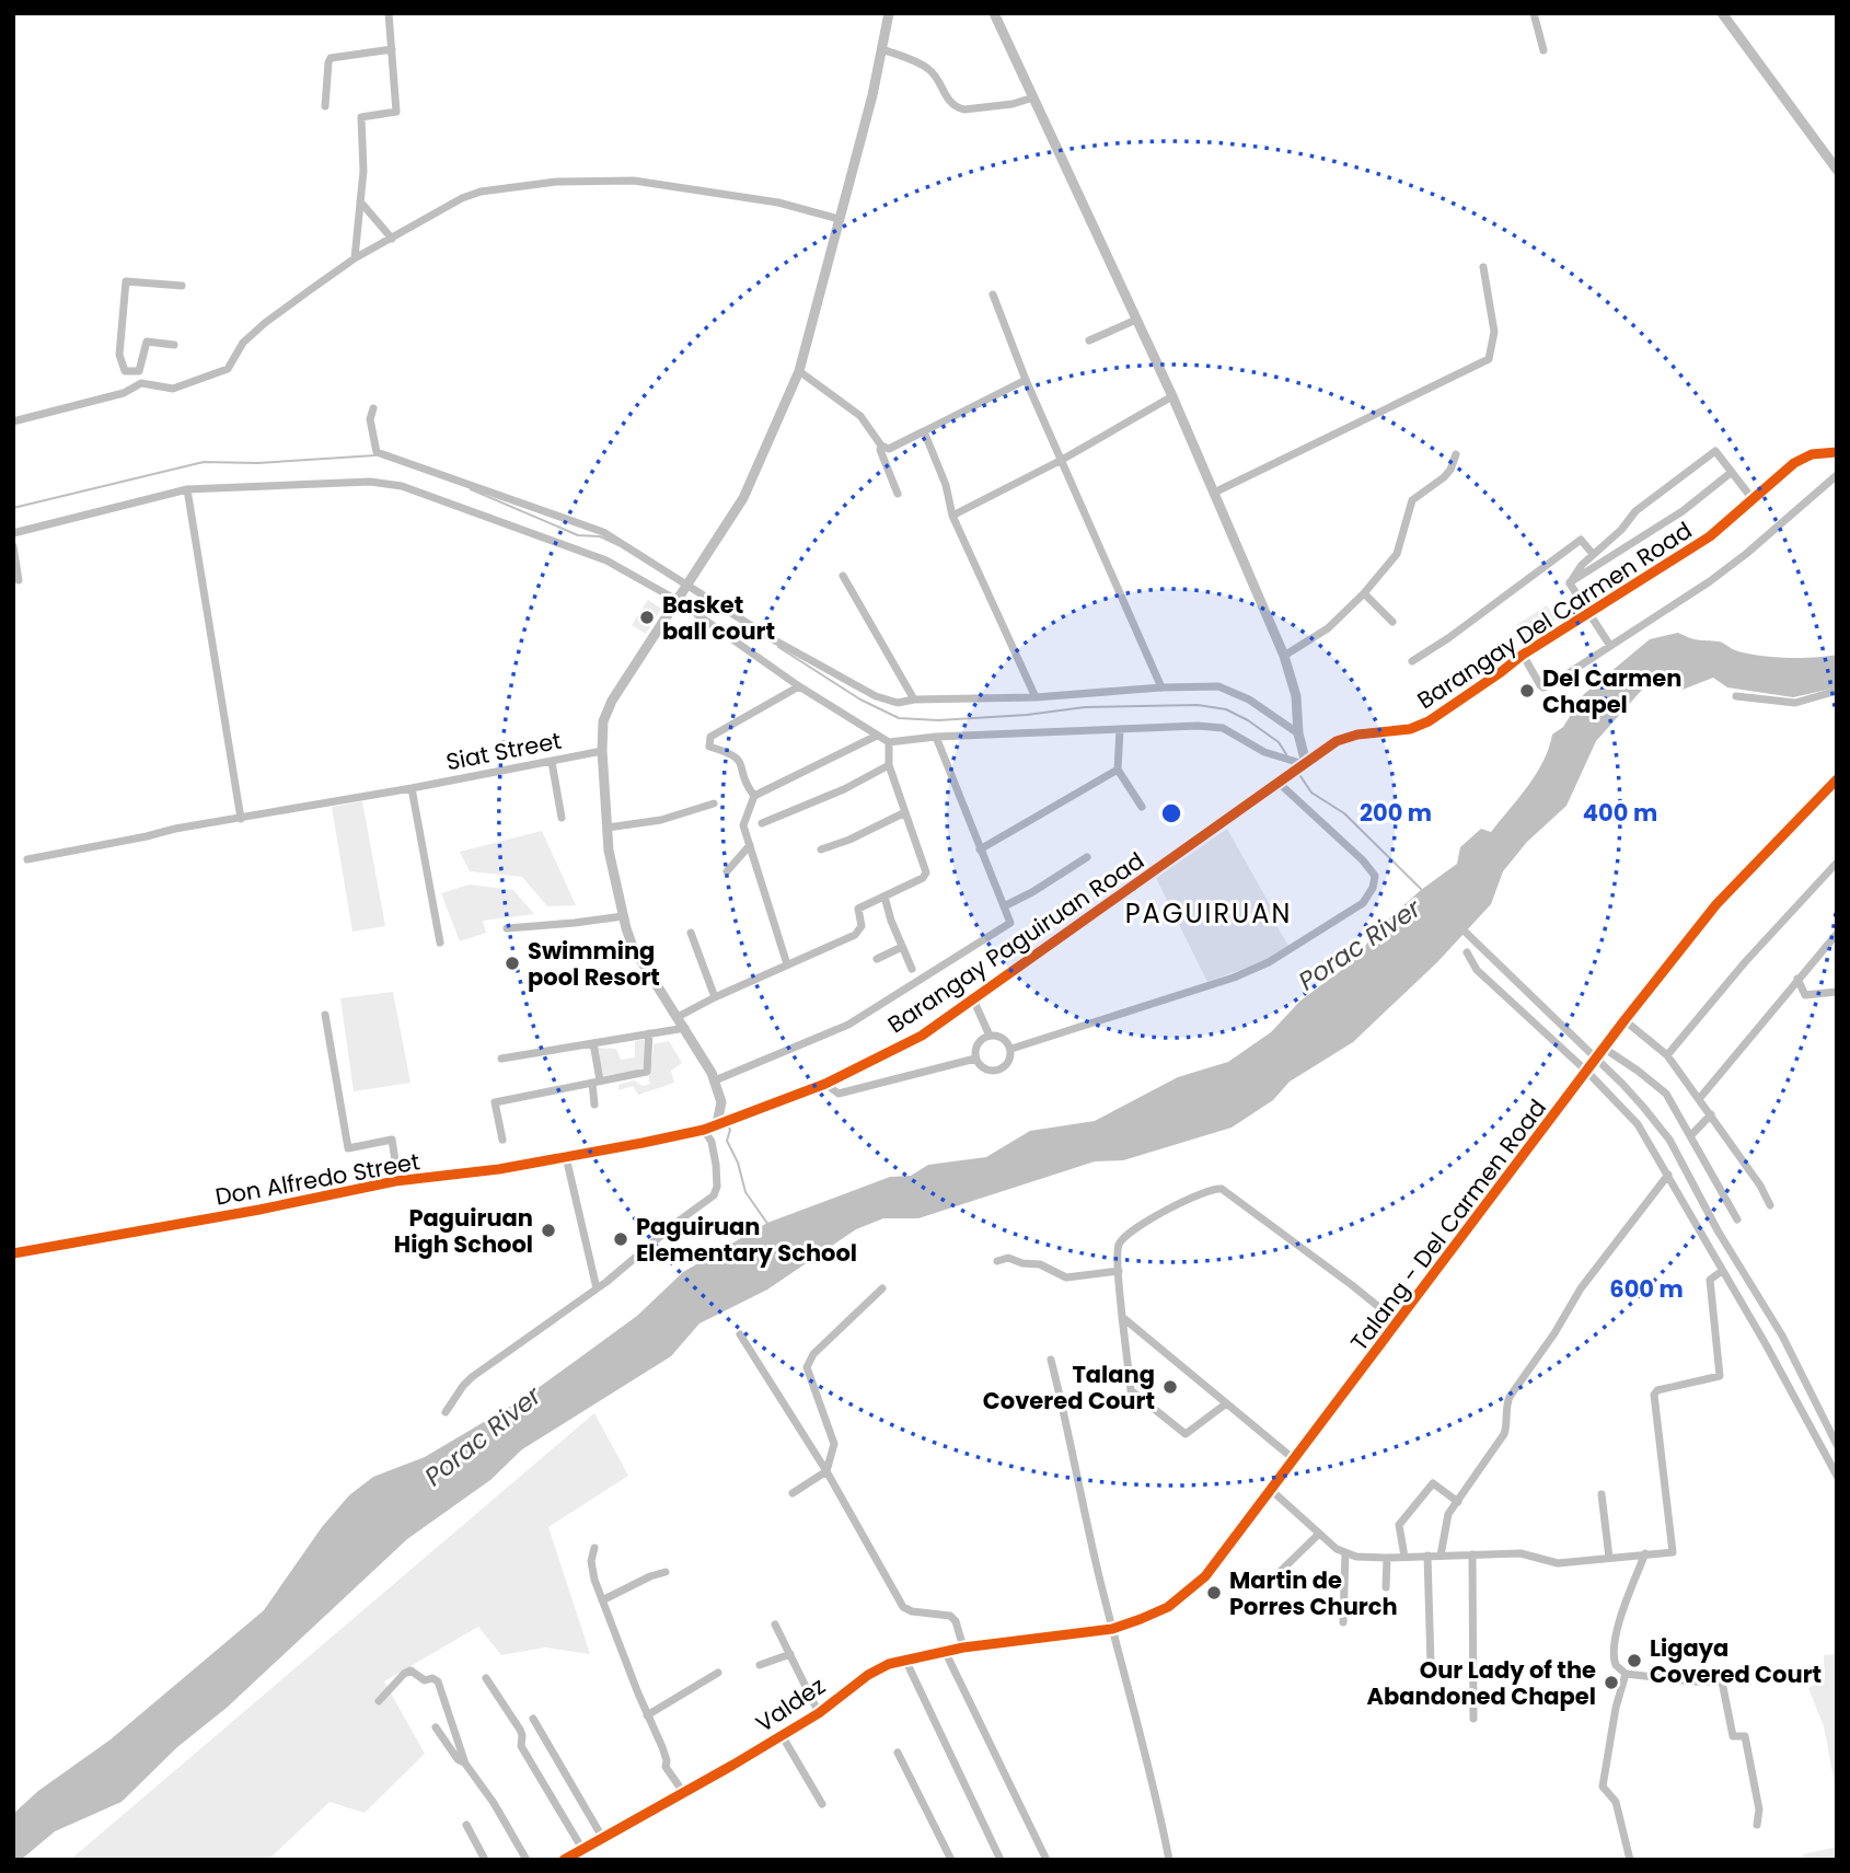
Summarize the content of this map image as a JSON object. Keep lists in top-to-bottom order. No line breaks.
{"streets":{"street":["Barangay Del Carmen Road","Siat Street","Barangay Paguiruan Road","Don Alfredo Street","Talang - Del Carmen Road","Valdez"]},"crossings":[["Barangay Del Carmen Road","Barangay Paguiruan Road"],["Barangay Paguiruan Road","Don Alfredo Street"],["Talang - Del Carmen Road","Valdez"]],"districts":["PAGUIRUAN"],"water":["Porac River"],"places":["Basket ball court","Del Carmen Chapel","Swimming pool Resort","Paguiruan High School","Paguiruan Elementary School","Talang Covered Court","Martin de Porres Church","Ligaya Covered Court","Our Lady of the Abandoned Chapel"],"rings":["200 m","400 m","600 m"]}
